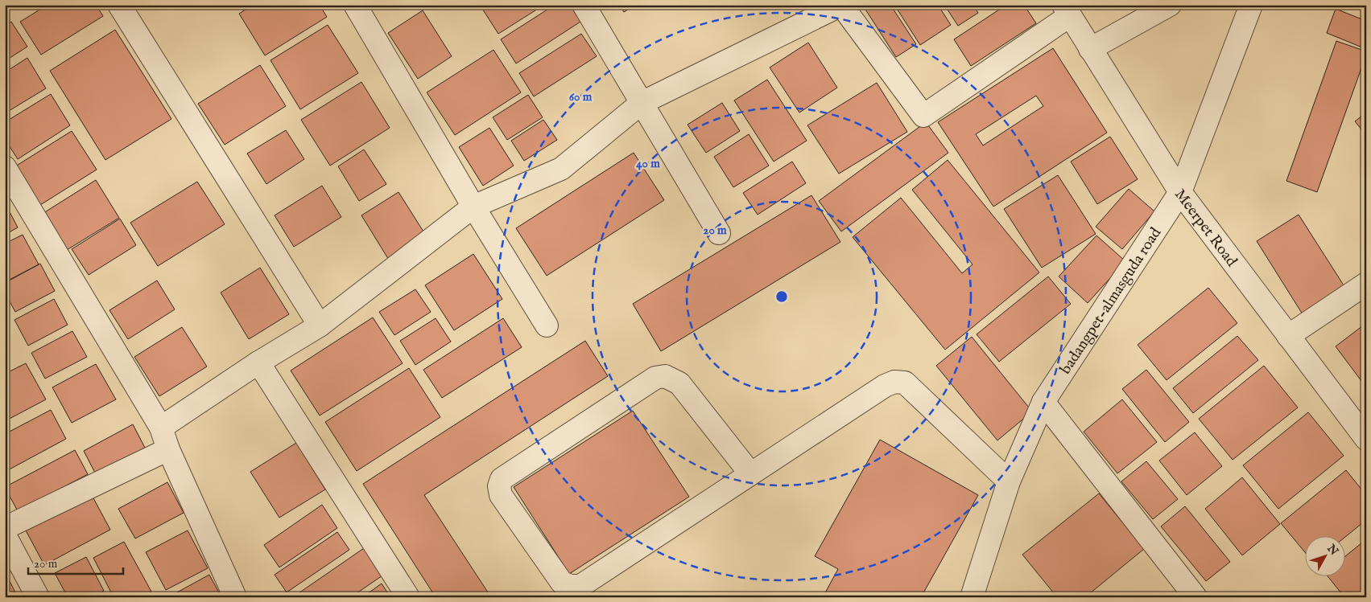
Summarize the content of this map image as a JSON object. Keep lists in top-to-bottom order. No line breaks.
{"streets":{"street":["Meerpet Road","badangpet-almasguda road"]},"crossings":[["Meerpet Road","badangpet-almasguda road"]],"scale_bar":"20 m","north":"top right","rings":["60 m","40 m","20 m"]}
